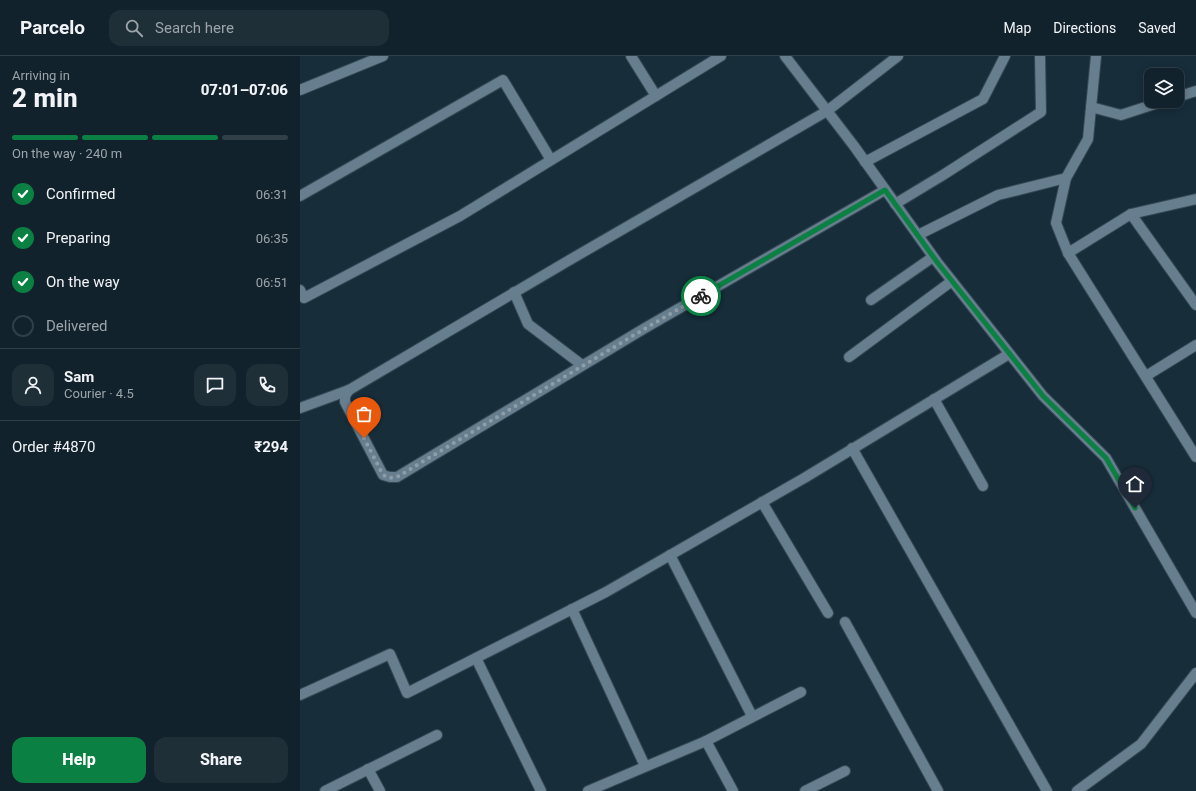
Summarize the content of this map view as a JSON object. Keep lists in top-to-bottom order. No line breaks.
{"page":{"header":"Parcelo","search":"Search here","nav":["Map","Directions","Saved"],"heading":["2 min","Arriving in","07:01–07:06"],"panel":["Sam","Courier · 4.5","Order #4870","₹294"],"bar":"On the way · 240 m","list":[["Confirmed","06:31"],["Preparing","06:35"],["On the way","06:51"],"Delivered"],"buttons":["Help","Share"]}}
